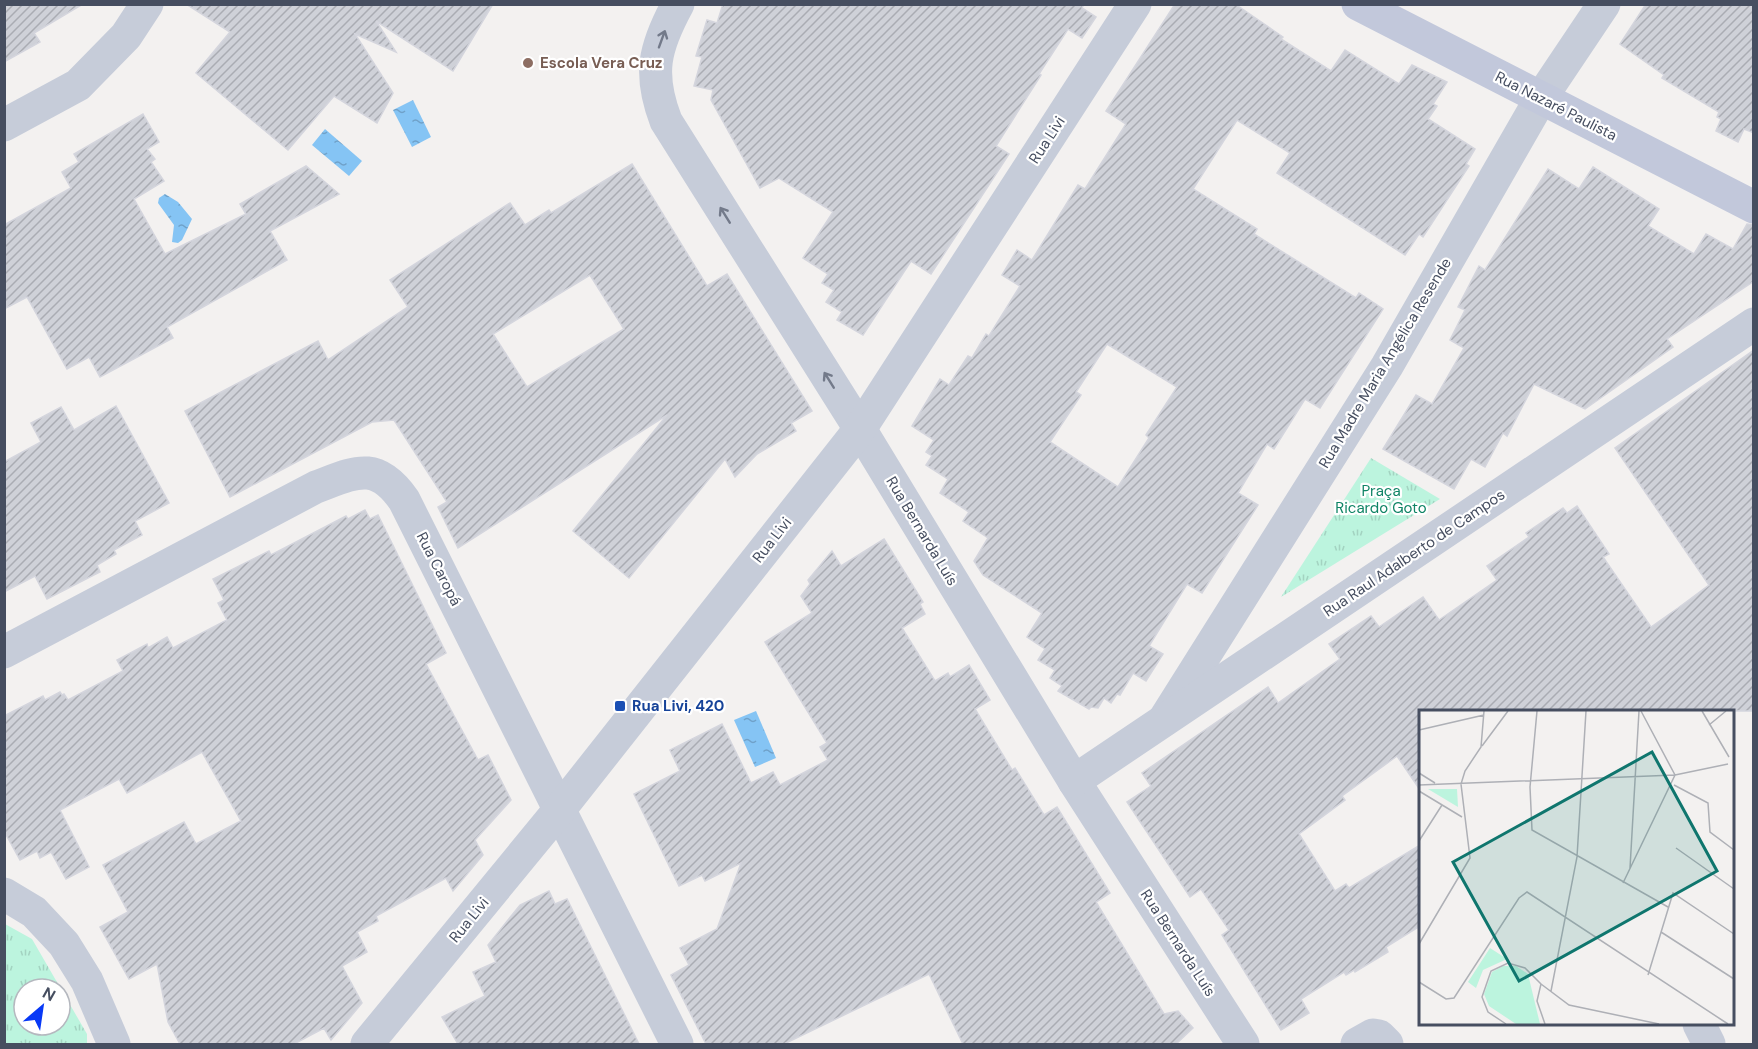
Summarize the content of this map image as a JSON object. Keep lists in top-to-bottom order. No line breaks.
{"streets":{"street":["Rua Nazaré Paulista","Rua Livi","Rua Madre Maria Angélica Resende","Rua Bernarda Luís","Rua Raul Adalberto de Campos","Rua Caropá"]},"crossings":[["Rua Nazaré Paulista","Rua Madre Maria Angélica Resende"],["Rua Livi","Rua Bernarda Luís"],["Rua Livi","Rua Caropá"],["Rua Madre Maria Angélica Resende","Rua Raul Adalberto de Campos"],["Rua Bernarda Luís","Rua Raul Adalberto de Campos"]],"one_way":["Rua Bernarda Luís"],"parks":["Praça Ricardo Goto"],"places":{"other":["Escola Vera Cruz"],"transit":["Rua Livi, 420"]},"north":"top right"}
